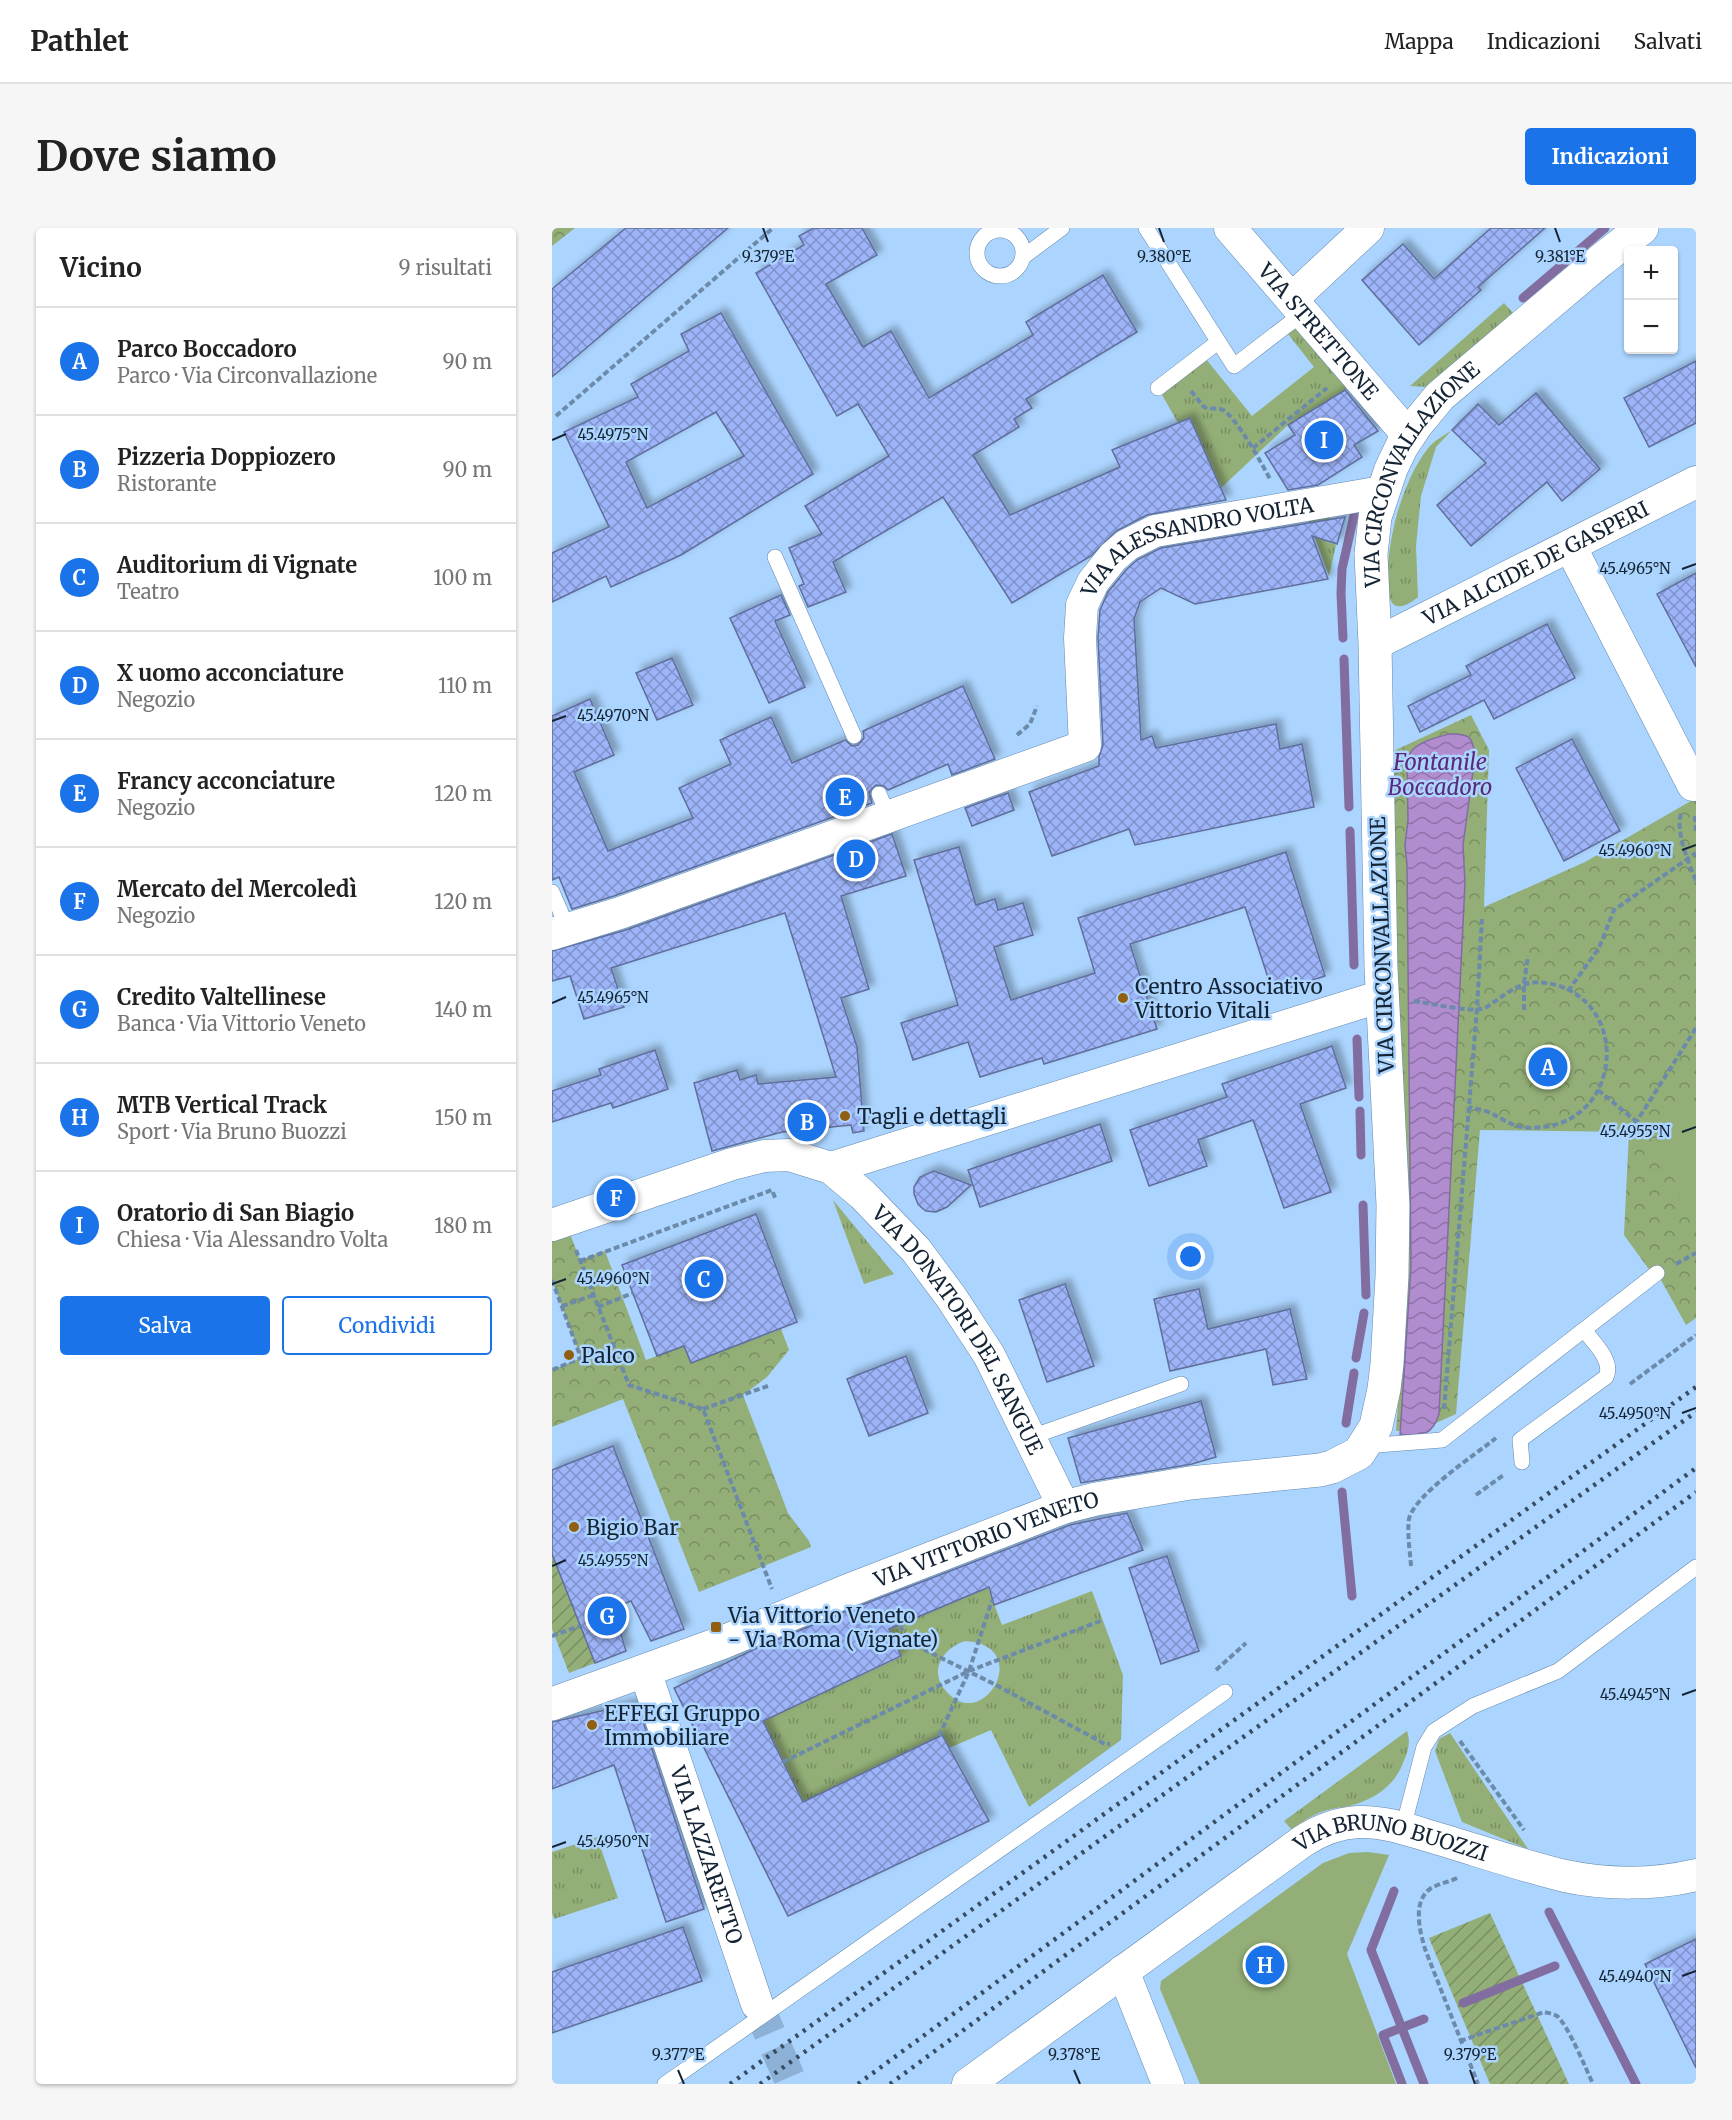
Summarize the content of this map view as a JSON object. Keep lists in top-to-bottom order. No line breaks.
{"streets":{"street":["VIA STRETTONE","VIA CIRCONVALLAZIONE","VIA ALESSANDRO VOLTA","VIA ALCIDE DE GASPERI","VIA DONATORI DEL SANGUE","VIA VITTORIO VENETO","VIA BRUNO BUOZZI","VIA LAZZARETTO"]},"crossings":[["VIA STRETTONE","VIA CIRCONVALLAZIONE"],["VIA CIRCONVALLAZIONE","VIA ALESSANDRO VOLTA"],["VIA CIRCONVALLAZIONE","VIA ALCIDE DE GASPERI"],["VIA CIRCONVALLAZIONE","VIA VITTORIO VENETO"],["VIA DONATORI DEL SANGUE","VIA VITTORIO VENETO"],["VIA VITTORIO VENETO","VIA LAZZARETTO"]],"water":["Fontanile Boccadoro"],"places":{"other":["Centro Associativo Vittorio Vitali","Tagli e dettagli","Palco","Bigio Bar","EFFEGI Gruppo Immobiliare"],"transit":["Via Vittorio Veneto - Via Roma (Vignate)"]},"page":{"header":"Pathlet","nav":["Mappa","Indicazioni","Salvati"],"buttons":["Indicazioni",["Salva","Condividi"]],"title":"Dove siamo","heading":["Vicino","9 risultati"],"map_buttons":["+","−"],"list":[{"mark":"A","name":"Parco Boccadoro","note":"Parco · Via Circonvallazione","value":"90 m"},{"mark":"B","name":"Pizzeria Doppiozero","note":"Ristorante","value":"90 m"},{"mark":"C","name":"Auditorium di Vignate","note":"Teatro","value":"100 m"},{"mark":"D","name":"X uomo acconciature","note":"Negozio","value":"110 m"},{"mark":"E","name":"Francy acconciature","note":"Negozio","value":"120 m"},{"mark":"F","name":"Mercato del Mercoledì","note":"Negozio","value":"120 m"},{"mark":"G","name":"Credito Valtellinese","note":"Banca · Via Vittorio Veneto","value":"140 m"},{"mark":"H","name":"MTB Vertical Track","note":"Sport · Via Bruno Buozzi","value":"150 m"},{"mark":"I","name":"Oratorio di San Biagio","note":"Chiesa · Via Alessandro Volta","value":"180 m"}],"pins":["I","E","D","A","B","F","C","G","H"]},"coordinates":["9.379°E","9.380°E","9.381°E","45.4975°N","45.4965°N","45.4970°N","45.4960°N","45.4955°N","45.4950°N","45.4945°N","45.4940°N","9.377°E","9.378°E"]}
